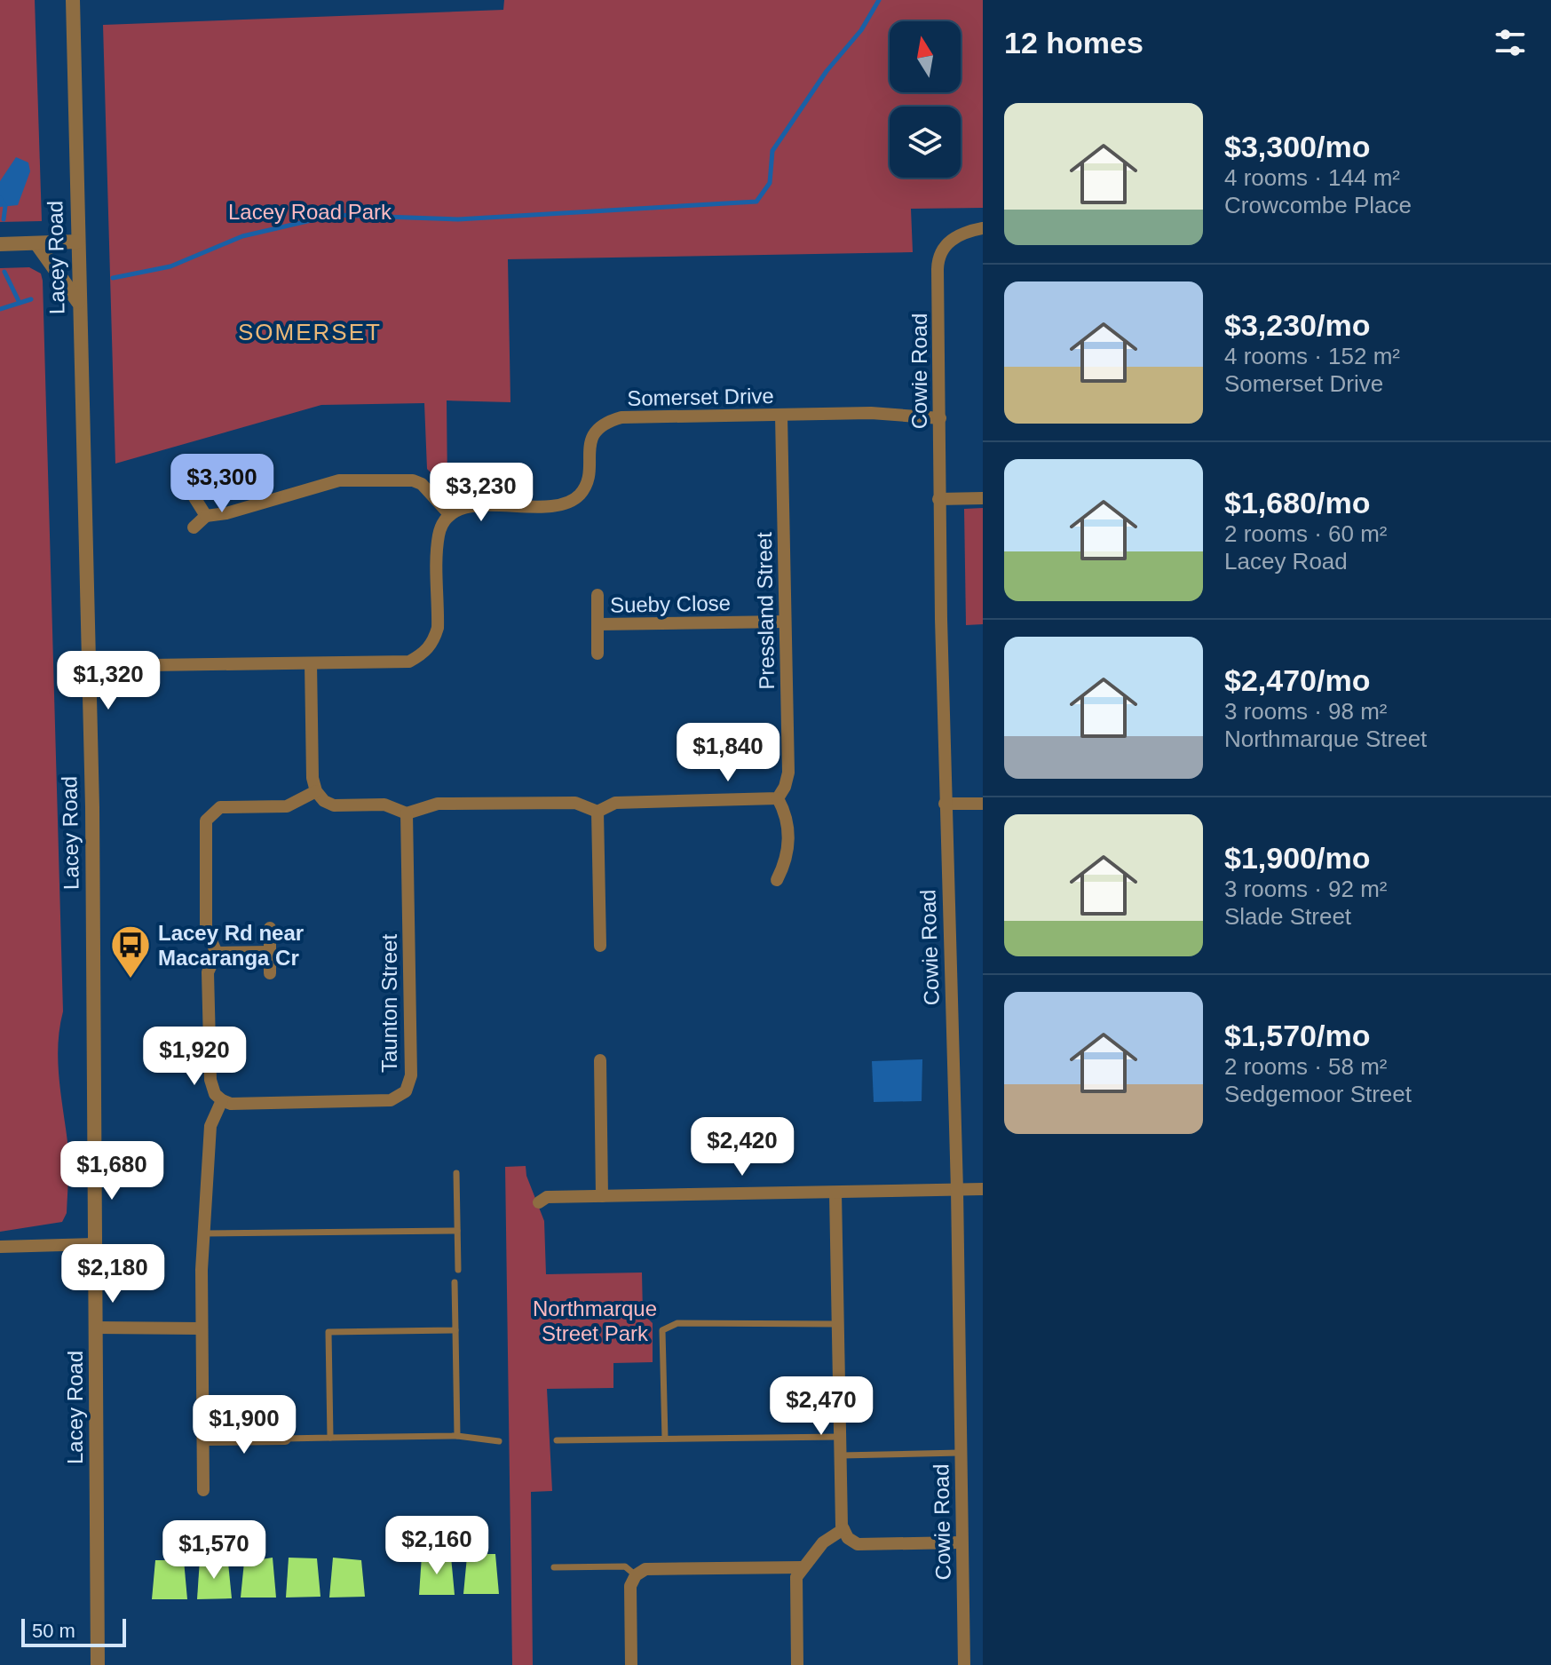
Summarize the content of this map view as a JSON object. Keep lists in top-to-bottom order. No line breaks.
{"streets":{"street":["Lacey Road","Cowie Road","Somerset Drive","Sueby Close","Pressland Street","Taunton Street"]},"crossings":[["Cowie Road","Somerset Drive"],["Somerset Drive","Pressland Street"],["Sueby Close","Pressland Street"]],"districts":["SOMERSET"],"parks":["Lacey Road Park","Northmarque Street Park"],"places":{"bus stop":["Lacey Rd near Macaranga Cr"]},"scale_bar":"50 m","north":"top","page":{"heading":"12 homes","list":[{"name":"$3,300/mo","note":"4 rooms · 144 m² · Crowcombe Place"},{"name":"$3,230/mo","note":"4 rooms · 152 m² · Somerset Drive"},{"name":"$1,680/mo","note":"2 rooms · 60 m² · Lacey Road"},{"name":"$2,470/mo","note":"3 rooms · 98 m² · Northmarque Street"},{"name":"$1,900/mo","note":"3 rooms · 92 m² · Slade Street"},{"name":"$1,570/mo","note":"2 rooms · 58 m² · Sedgemoor Street"}],"price":["$3,300","$3,230","$1,320","$1,840","$1,920","$2,420","$1,680","$2,180","$2,470","$1,900","$2,160","$1,570"],"scale":"50 m"}}
